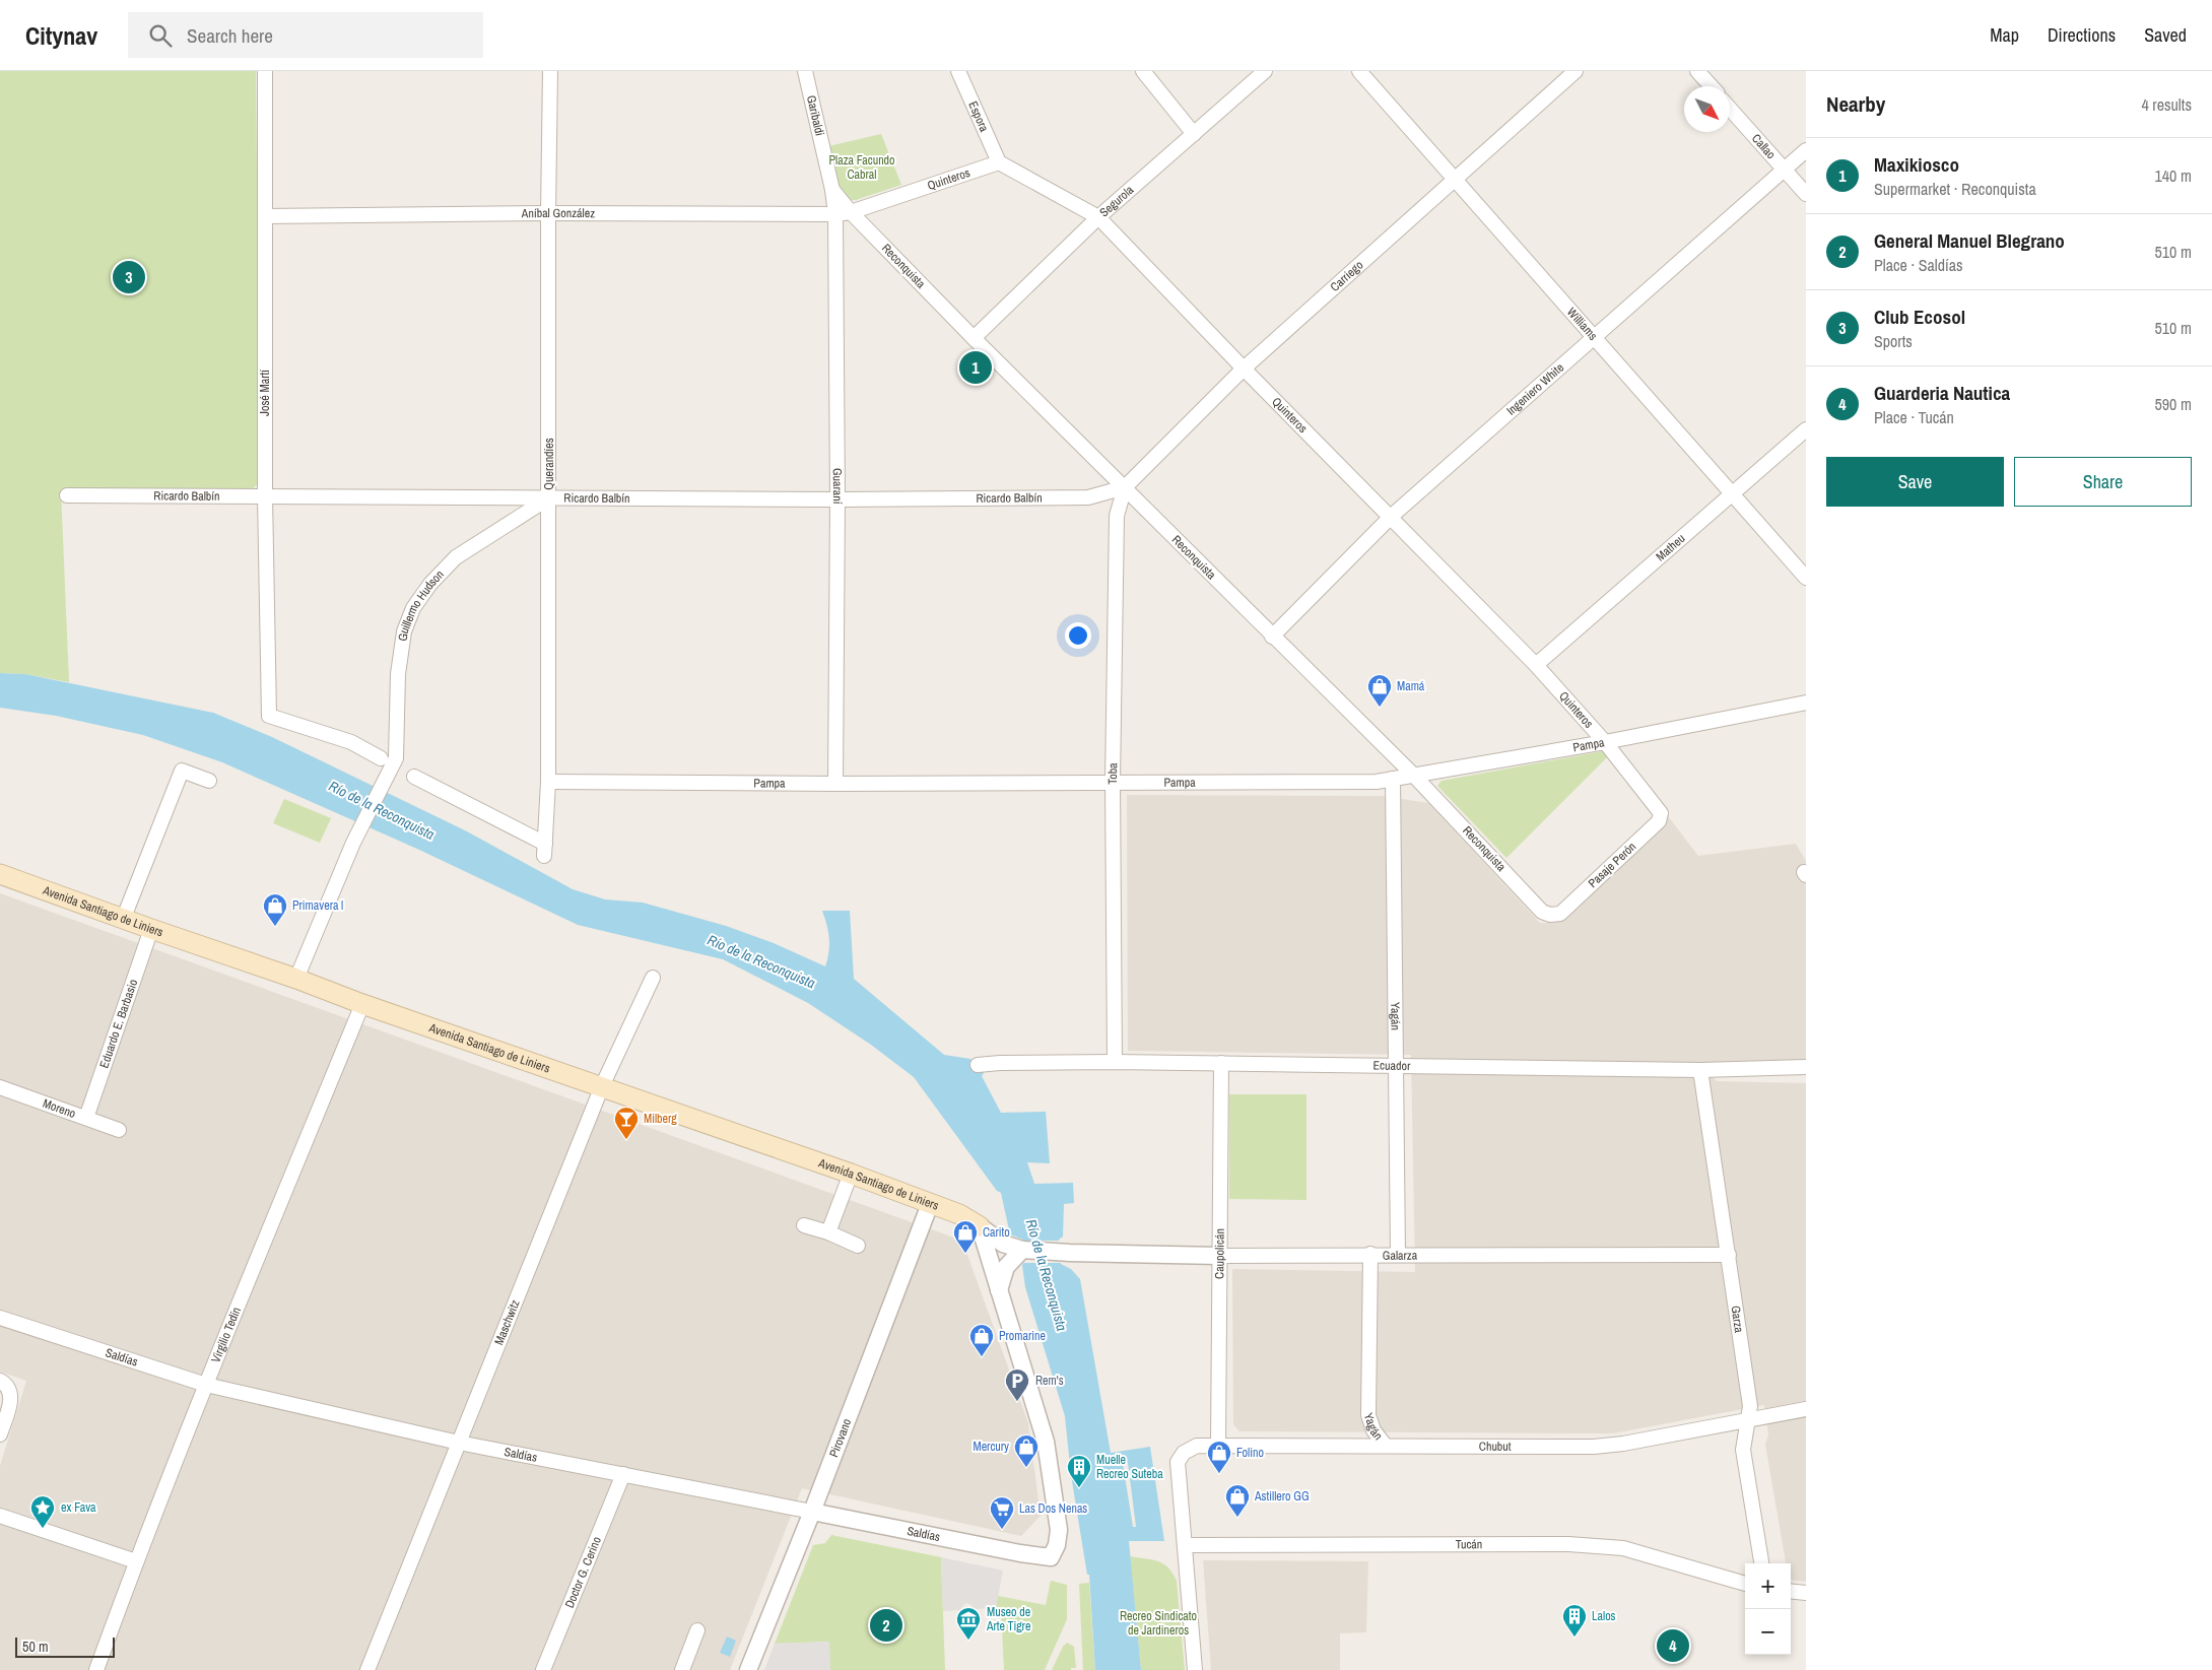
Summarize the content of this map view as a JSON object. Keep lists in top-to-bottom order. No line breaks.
{"streets":{"main road":["Avenida Santiago de Liniers"],"street":["Garibaldi","Espora","Callao","Quinteros","Segurola","Aníbal González","Reconquista","Carriego","Williams","Ingeniero White","José Martí","Querandíes","Guaraní","Ricardo Balbín","Matheu","Guillermo Hudson","Pampa","Toba","Pasaje Perón","Yagán","Eduardo E. Barbasio","Ecuador","Moreno","Caupolicán","Galarza","Garza","Maschwitz","Virgilio Tedín","Saldías","Pirovano","Chubut","Tucán","Doctor G. Cerino"]},"crossings":[["Garibaldi","Reconquista"],["Garibaldi","Guaraní"],["Espora","Quinteros"],["Callao","Ingeniero White"],["Quinteros","Segurola"],["Quinteros","Aníbal González"],["Quinteros","Reconquista"],["Quinteros","Carriego"],["Quinteros","Ingeniero White"],["Quinteros","Matheu"],["Quinteros","Pampa"],["Quinteros","Pasaje Perón"],["Segurola","Reconquista"],["Aníbal González","Reconquista"],["Aníbal González","José Martí"],["Aníbal González","Querandíes"],["Aníbal González","Guaraní"],["Reconquista","Carriego"],["Reconquista","Ingeniero White"],["Reconquista","Guaraní"],["Reconquista","Ricardo Balbín"],["Reconquista","Pampa"],["Reconquista","Toba"],["Reconquista","Pasaje Perón"],["Carriego","Williams"],["Carriego","Ricardo Balbín"],["Carriego","Toba"],["Williams","Ingeniero White"],["Williams","Matheu"],["José Martí","Ricardo Balbín"],["Querandíes","Ricardo Balbín"],["Querandíes","Guillermo Hudson"],["Querandíes","Pampa"],["Guaraní","Ricardo Balbín"],["Guaraní","Pampa"],["Ricardo Balbín","Guillermo Hudson"],["Ricardo Balbín","Toba"],["Guillermo Hudson","Avenida Santiago de Liniers"],["Pampa","Toba"],["Pampa","Yagán"],["Toba","Ecuador"],["Avenida Santiago de Liniers","Eduardo E. Barbasio"],["Avenida Santiago de Liniers","Galarza"],["Avenida Santiago de Liniers","Maschwitz"],["Avenida Santiago de Liniers","Virgilio Tedín"],["Avenida Santiago de Liniers","Pirovano"],["Yagán","Ecuador"],["Yagán","Galarza"],["Yagán","Chubut"],["Eduardo E. Barbasio","Moreno"],["Ecuador","Caupolicán"],["Ecuador","Garza"],["Caupolicán","Galarza"],["Caupolicán","Chubut"],["Galarza","Garza"],["Garza","Chubut"],["Maschwitz","Saldías"],["Virgilio Tedín","Saldías"],["Saldías","Pirovano"],["Saldías","Doctor G. Cerino"],["Chubut","Tucán"]],"water":["Río de la Reconquista"],"parks":["Plaza Facundo Cabral","Recreo Sindicato de Jardineros"],"places":{"shop":["Mamá","Primavera l","Carito","Promarine","Mercury","Folino","Astillero GG"],"bar":["Milberg"],"parking":["Rem's"],"building":["Muelle Recreo Suteba","Lalos"],"place":["ex Fava"],"supermarket":["Las Dos Nenas"],"museum":["Museo de Arte Tigre"]},"scale_bar":"50 m","north":"bottom right","page":{"header":"Citynav","search":"Search here","nav":["Map","Directions","Saved"],"heading":["Nearby","4 results"],"list":[{"mark":"1","name":"Maxikiosco","note":"Supermarket · Reconquista","value":"140 m"},{"mark":"2","name":"General Manuel Blegrano","note":"Place · Saldías","value":"510 m"},{"mark":"3","name":"Club Ecosol","note":"Sports","value":"510 m"},{"mark":"4","name":"Guarderia Nautica","note":"Place · Tucán","value":"590 m"}],"pins":["3","1","2","4"],"buttons":["Save","Share"],"map_buttons":["+","−"],"scale":"50 m"}}
